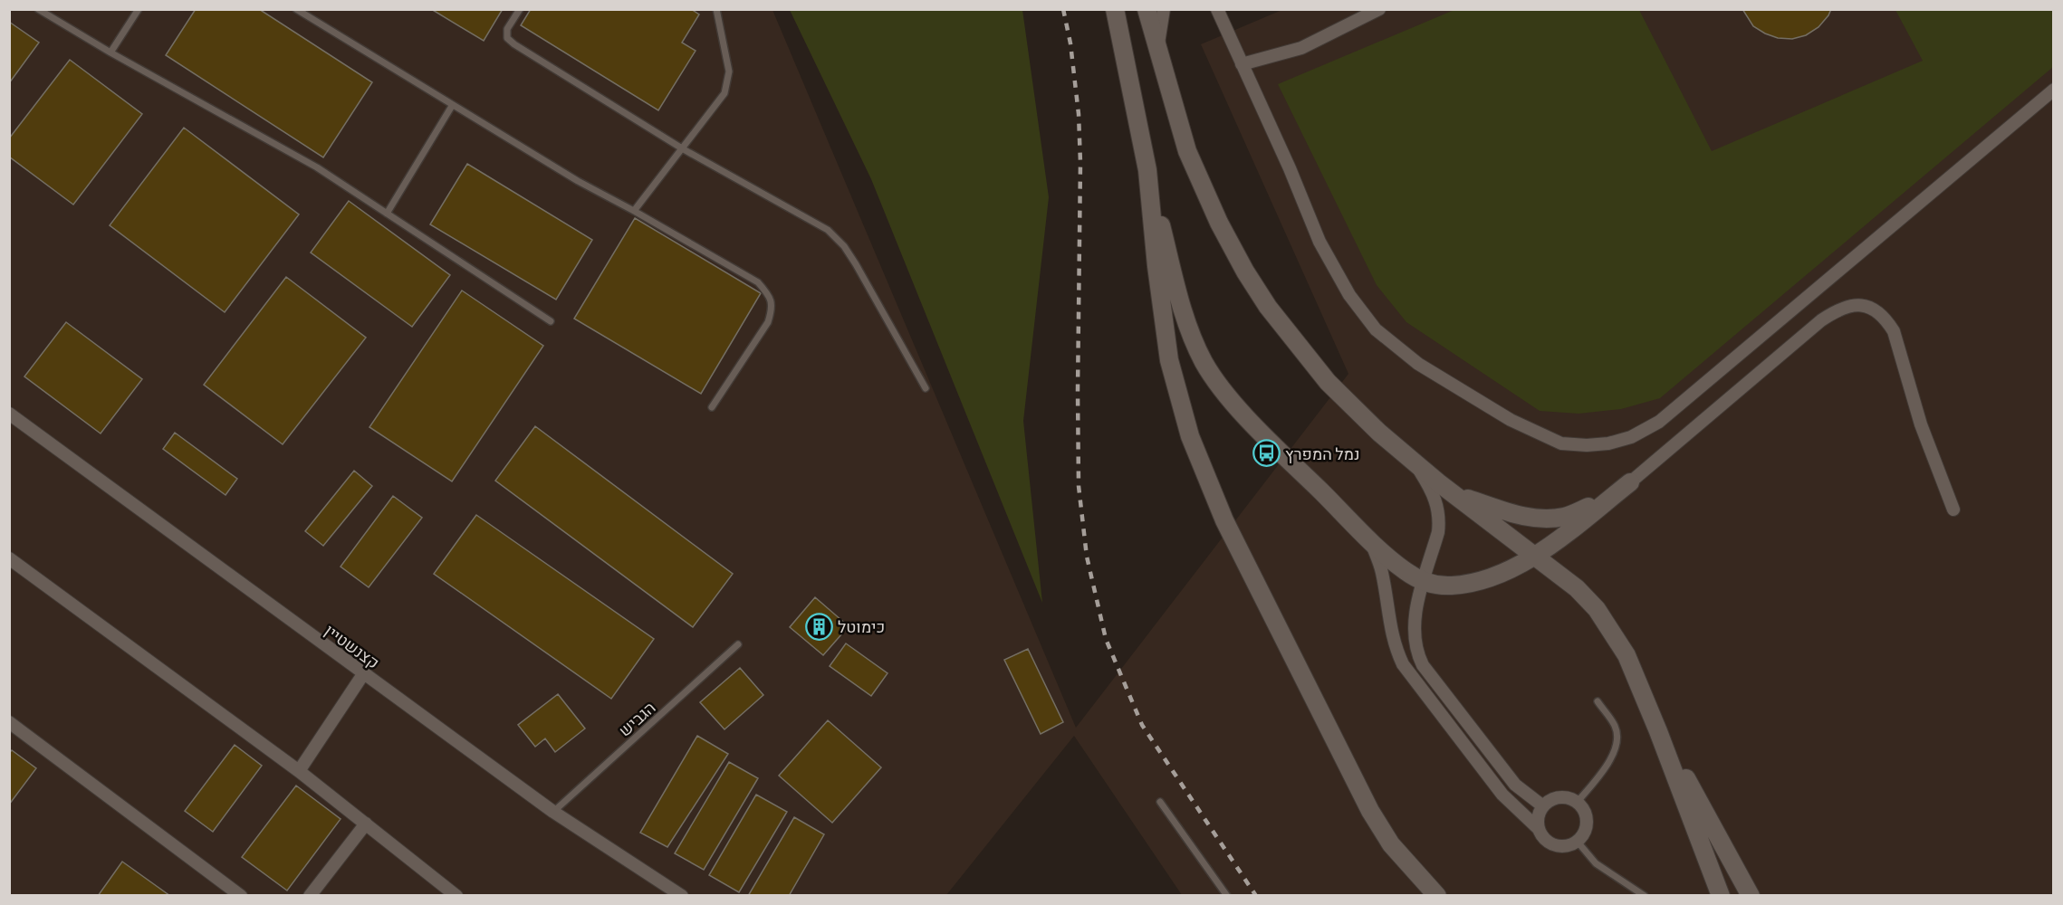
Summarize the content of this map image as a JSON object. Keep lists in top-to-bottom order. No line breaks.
{"streets":{"street":["קצנשטיין"],"lane":["הגביש"]},"crossings":[["קצנשטיין","הגביש"]],"places":{"bus stop":["נמל המפרץ"],"building":["כימוטל"]}}
